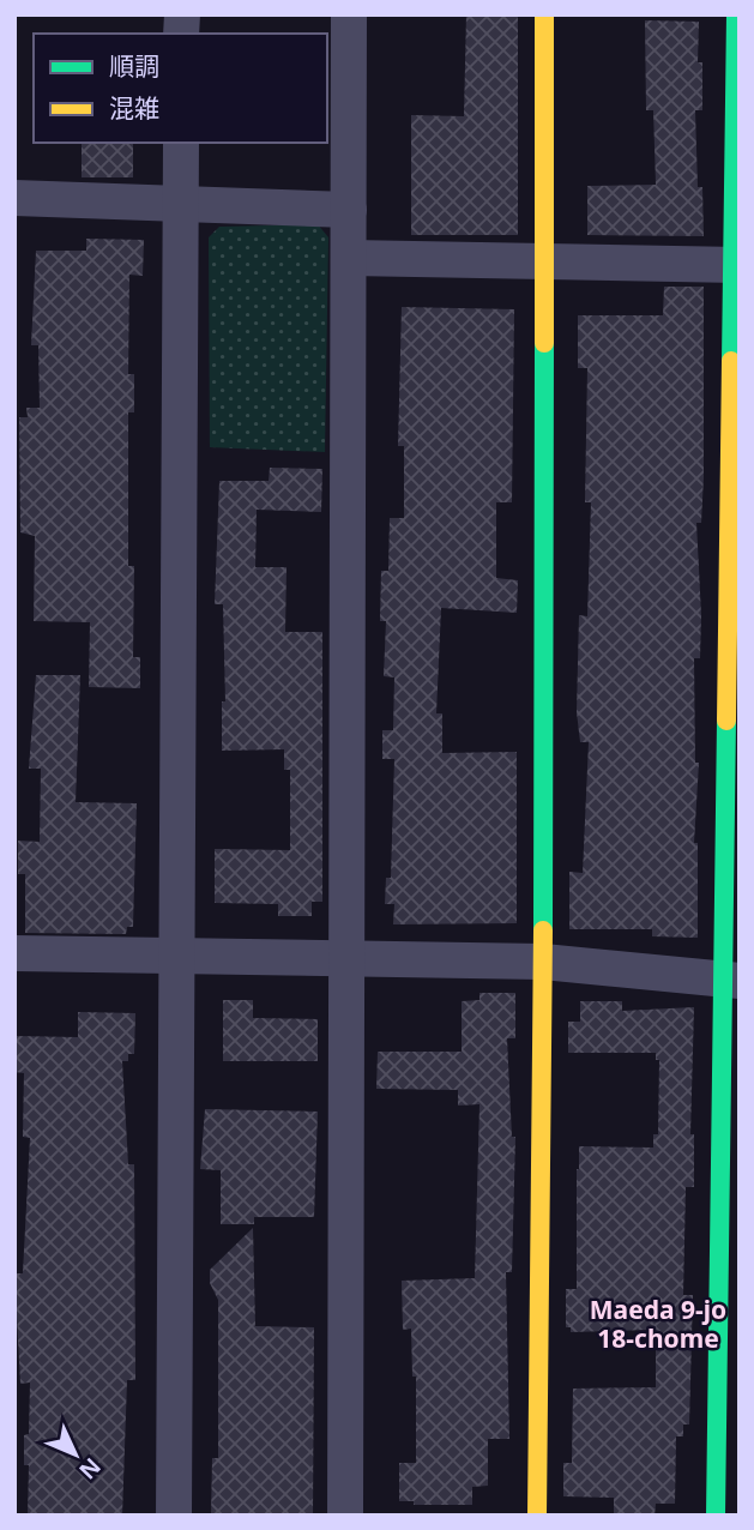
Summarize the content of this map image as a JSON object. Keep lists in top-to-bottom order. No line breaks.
{"districts":["Maeda 9-jo 18-chome"],"legend":["順調","混雑"],"north":"bottom right"}
